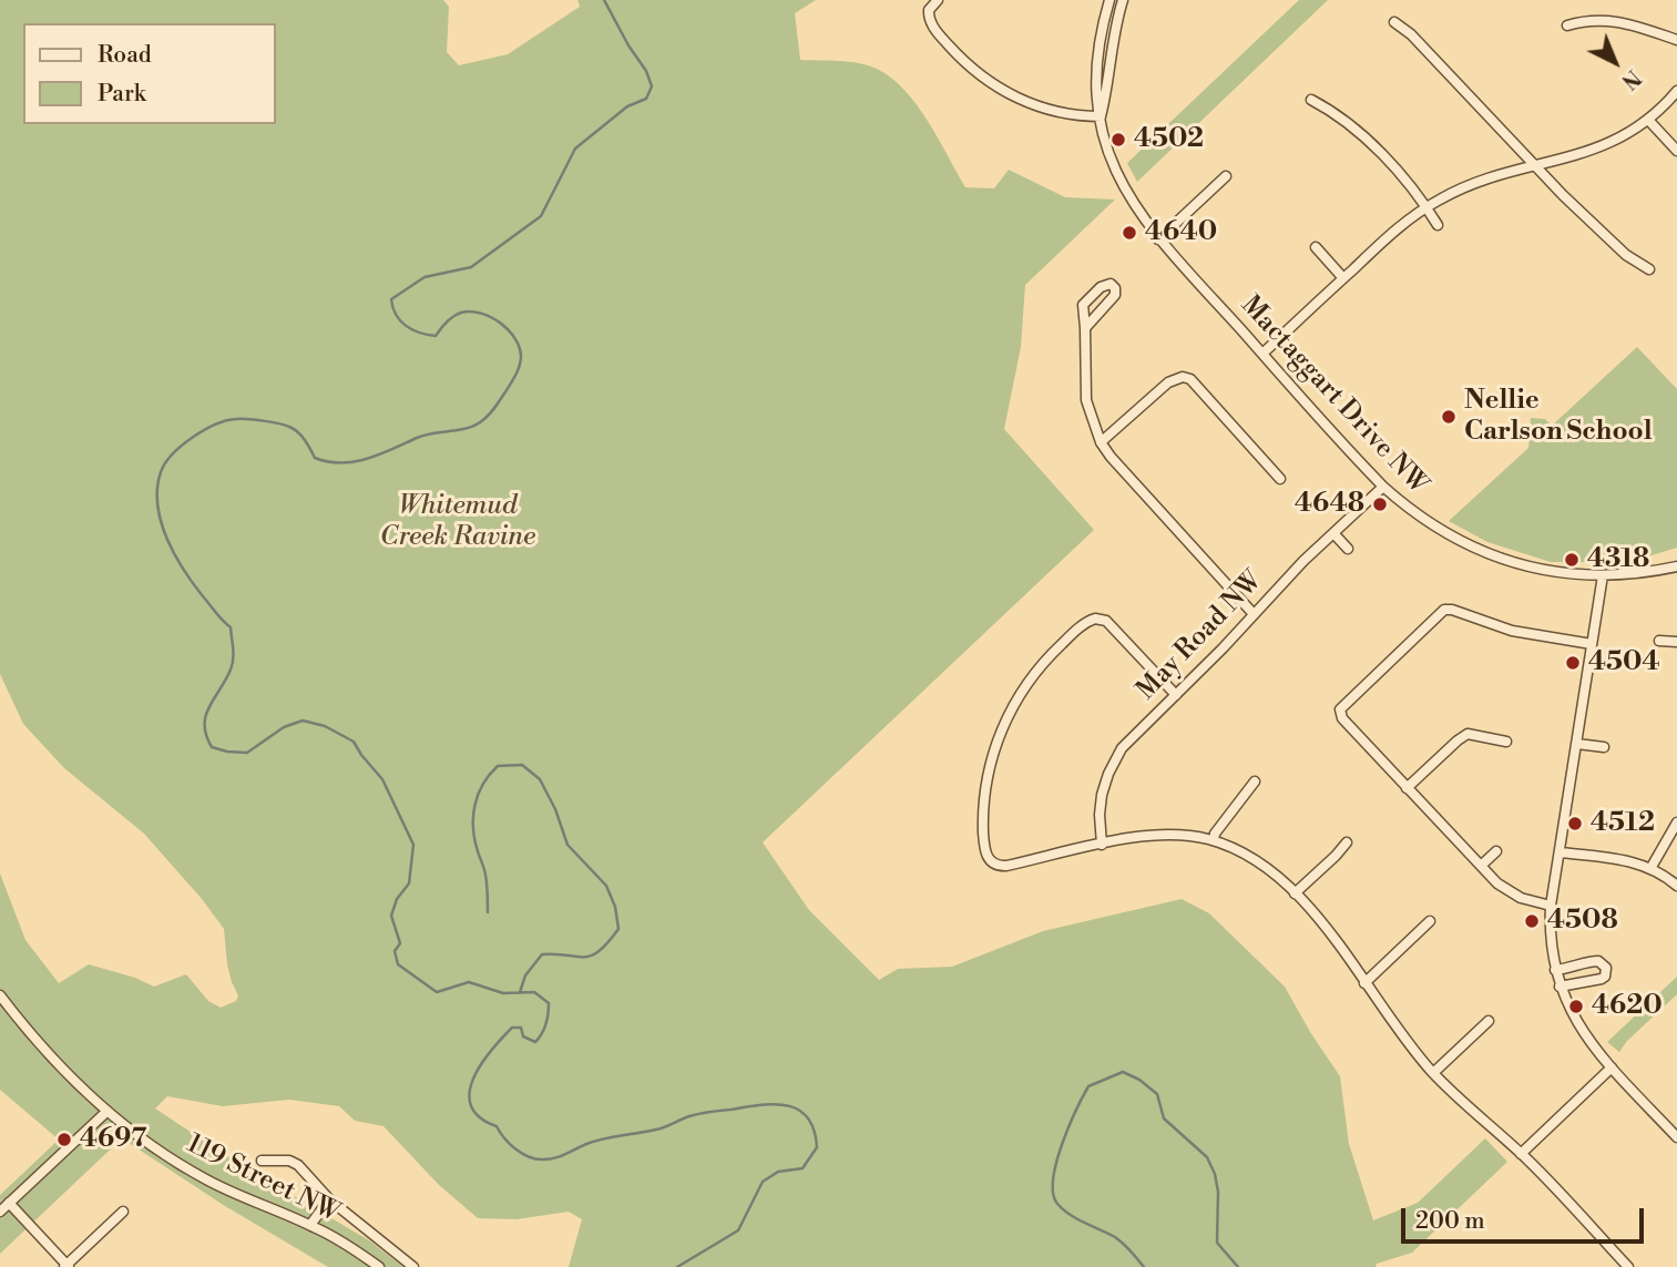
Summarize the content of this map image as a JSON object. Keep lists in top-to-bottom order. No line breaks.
{"streets":{"street":["Mactaggart Drive NW","May Road NW","119 Street NW"]},"crossings":[["Mactaggart Drive NW","May Road NW"]],"parks":["Whitemud Creek Ravine"],"places":["4502","4640","Nellie Carlson School","4648","4318","4504","4512","4508","4620","4697"],"legend":["Road","Park"],"scale_bar":"200 m","north":"bottom right"}
